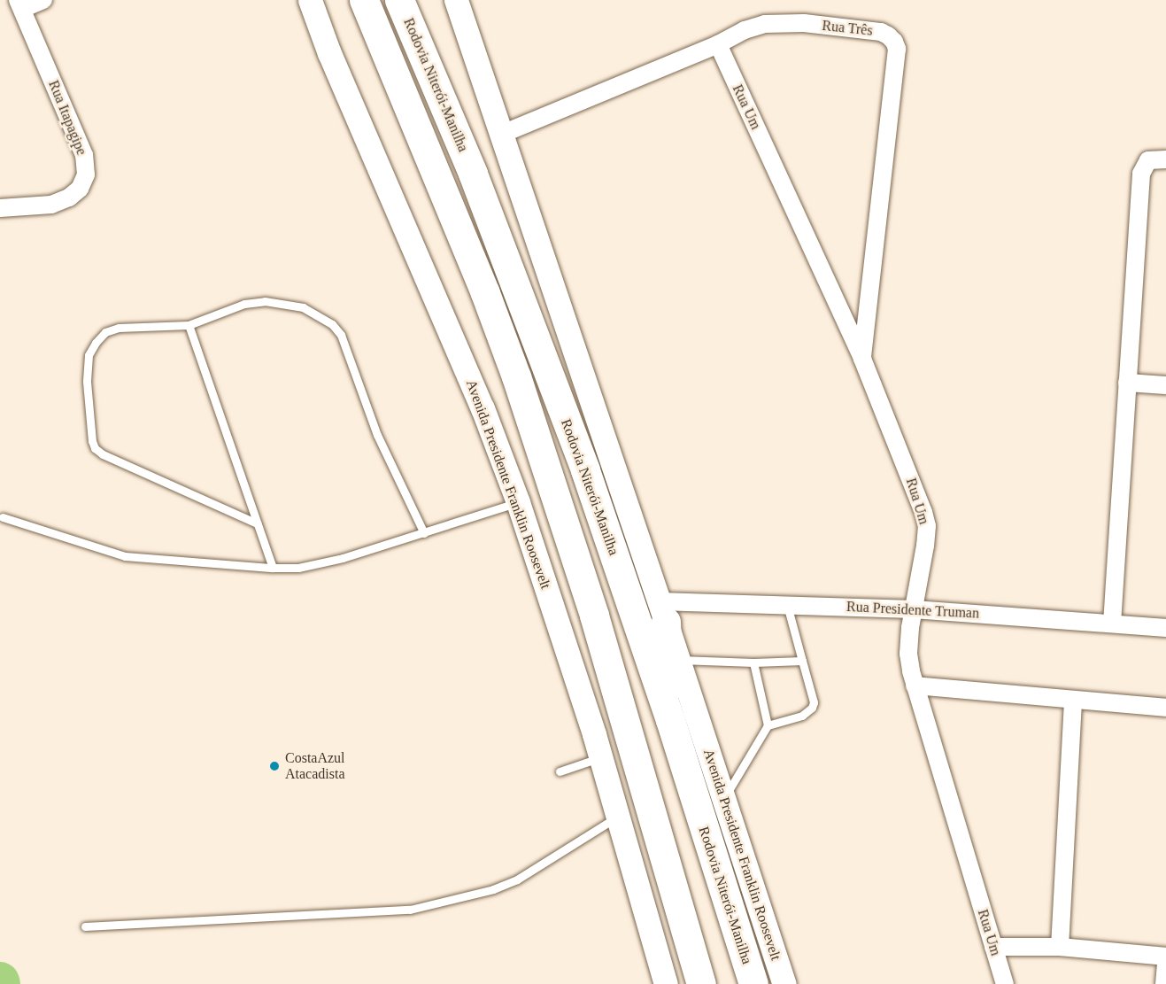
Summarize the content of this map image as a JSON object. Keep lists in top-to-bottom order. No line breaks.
{"streets":{"highway":["Rodovia Niterói-Manilha"],"street":["Rua Três","Rua Um","Rua Itapagipe","Avenida Presidente Franklin Roosevelt","Rua Presidente Truman"]},"crossings":[["Rua Três","Rua Um"],["Rua Três","Avenida Presidente Franklin Roosevelt"],["Rua Um","Rua Presidente Truman"],["Avenida Presidente Franklin Roosevelt","Rua Presidente Truman"]],"places":["CostaAzul Atacadista"]}
